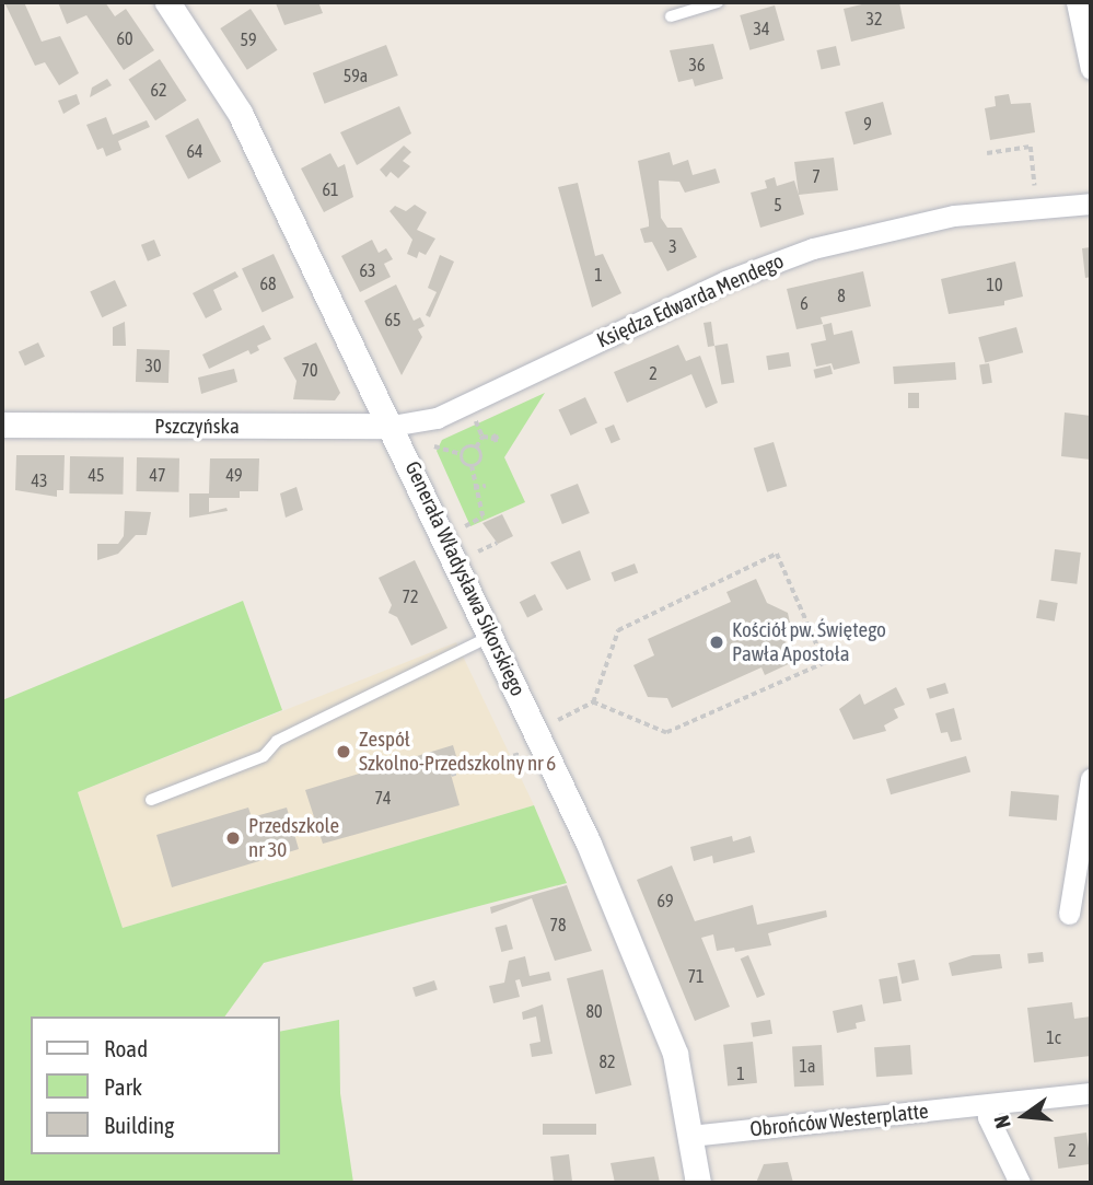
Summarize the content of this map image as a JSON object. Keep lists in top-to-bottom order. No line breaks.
{"streets":{"street":["Księdza Edwarda Mendego","Pszczyńska","Generała Władysława Sikorskiego","Obrońców Westerplatte"]},"crossings":[["Księdza Edwarda Mendego","Pszczyńska"],["Księdza Edwarda Mendego","Generała Władysława Sikorskiego"],["Pszczyńska","Generała Władysława Sikorskiego"],["Generała Władysława Sikorskiego","Obrońców Westerplatte"]],"places":["Kościół pw. Świętego Pawła Apostoła","Zespół Szkolno-Przedszkolny nr 6","Przedszkole nr 30"],"house_numbers":["32","34","60","59","36","59a","62","9","64","7","61","5","3","63","1","68","10","8","6","65","30","70","2","45","47","49","43","72","74","69","78","71","80","1c","82","1a","1","2"],"legend":["Road","Park","Building"],"north":"left"}
